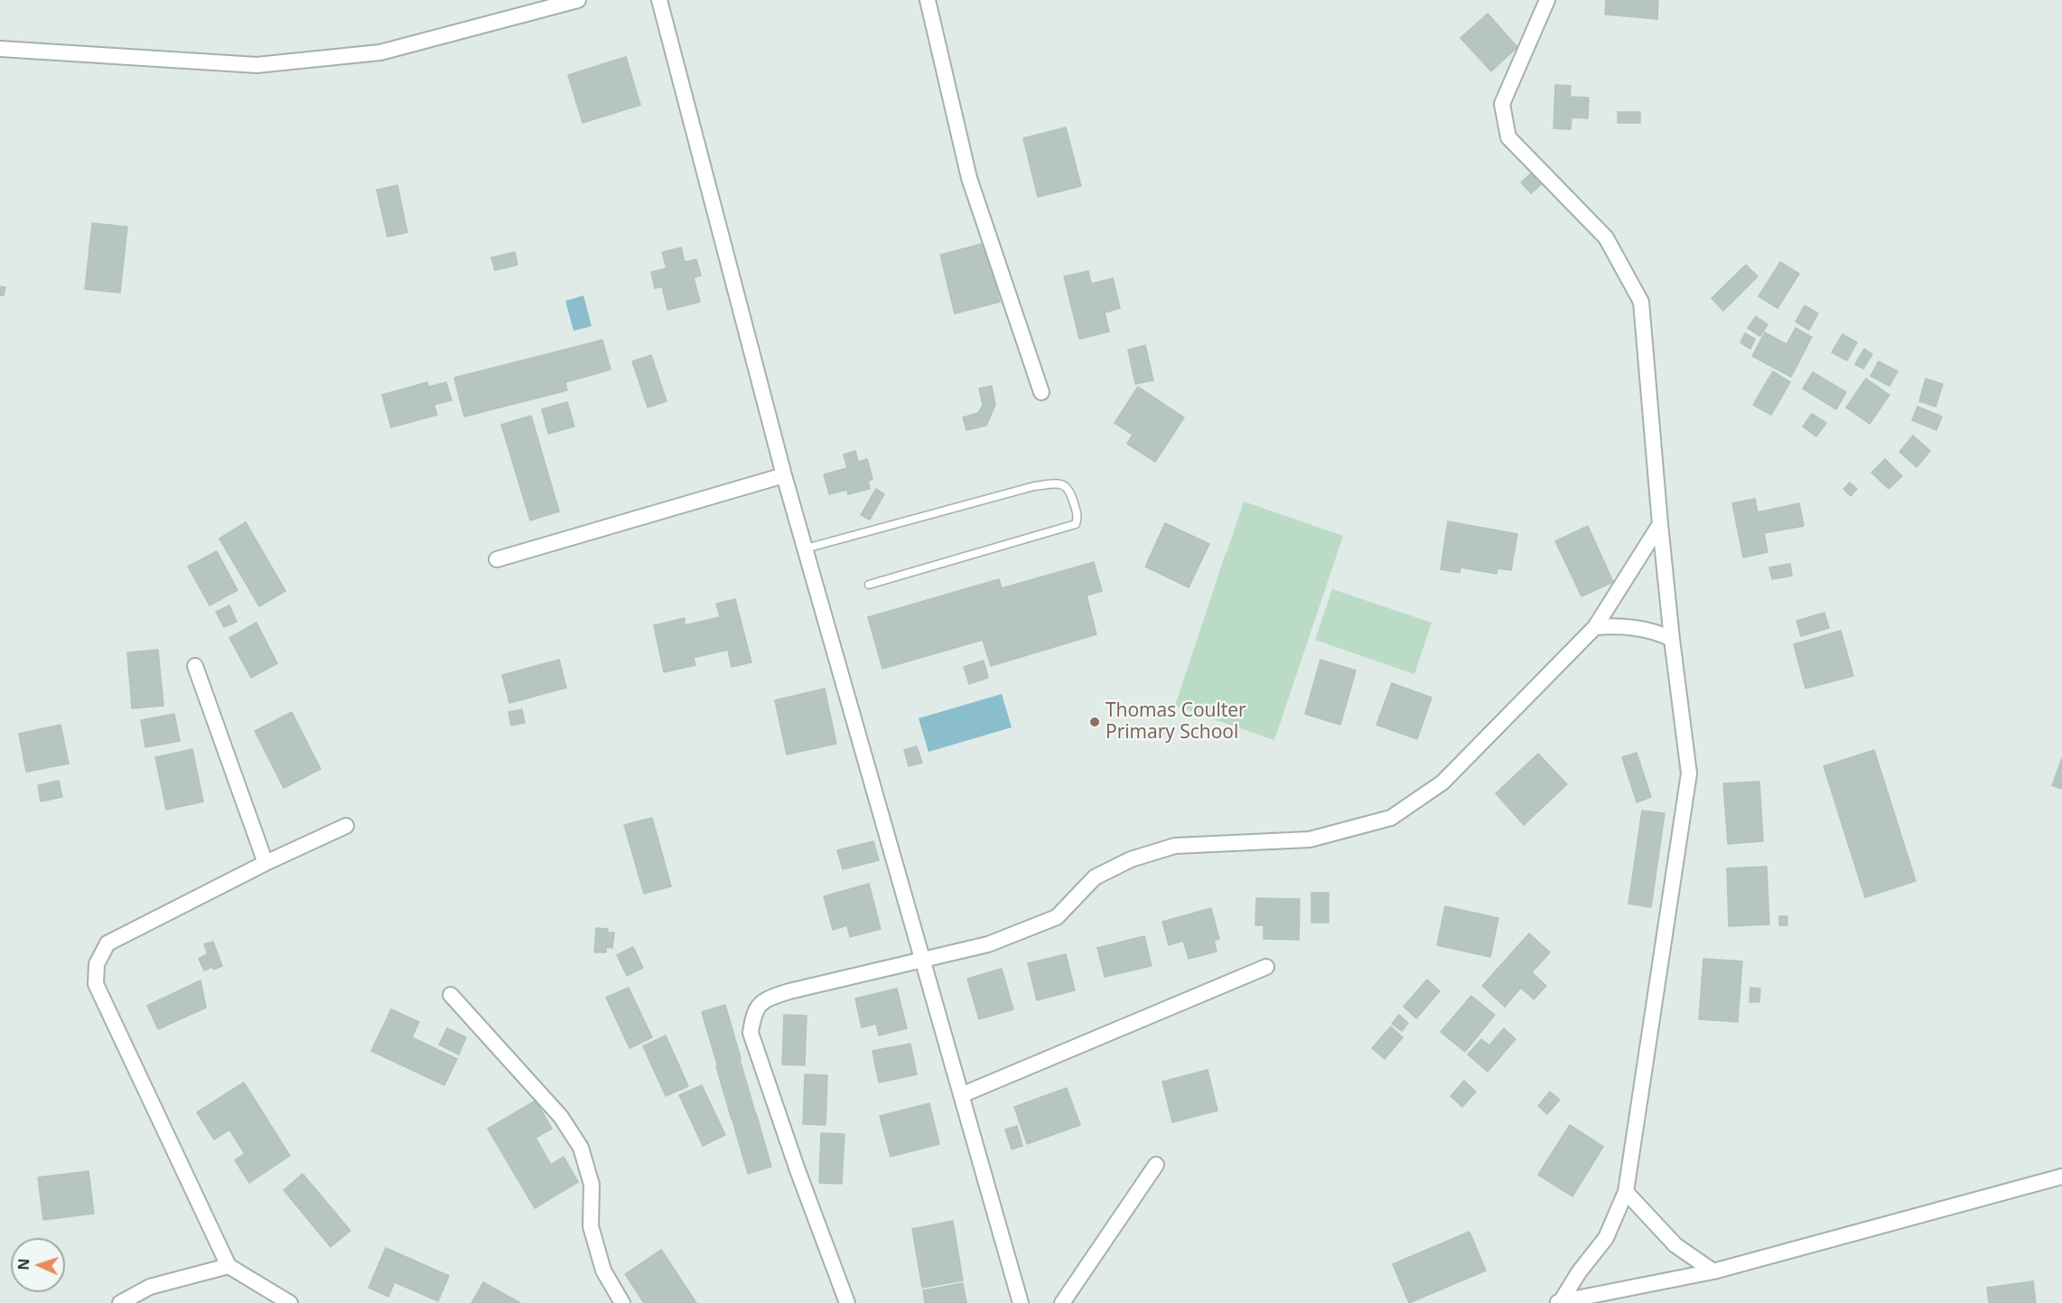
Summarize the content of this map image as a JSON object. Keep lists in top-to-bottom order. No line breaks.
{"places":["Thomas Coulter Primary School"],"north":"left"}
